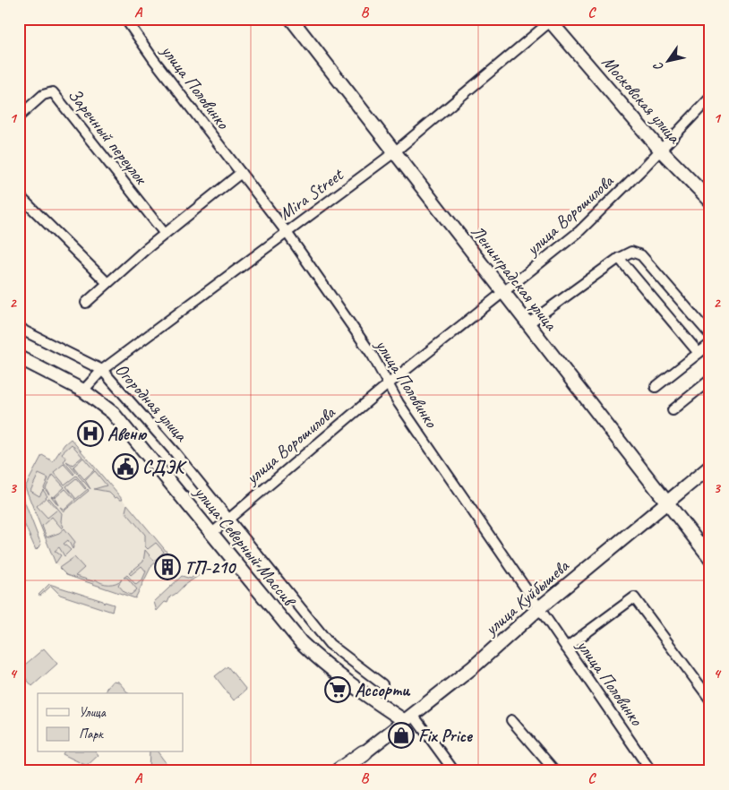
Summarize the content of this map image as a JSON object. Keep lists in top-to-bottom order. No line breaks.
{"streets":{"street":["улица Половинко","Московская улица","Заречный переулок","Mira Street","улица Ворошилова","Ленинградская улица","Огородная улица","улица Северный Массив","улица Куйбышева"]},"crossings":[["улица Половинко","Mira Street"],["улица Половинко","улица Ворошилова"],["улица Половинко","улица Куйбышева"],["Московская улица","Mira Street"],["Московская улица","улица Ворошилова"],["Mira Street","Ленинградская улица"],["Mira Street","Огородная улица"],["Mira Street","улица Северный Массив"],["улица Ворошилова","Ленинградская улица"],["улица Ворошилова","Огородная улица"],["улица Ворошилова","улица Северный Массив"],["Ленинградская улица","улица Куйбышева"],["улица Северный Массив","улица Куйбышева"]],"places":{"hospital":["Авеню"],"public building":["СДЭК"],"building":["ТП-210"],"supermarket":["Ассорти"],"shop":["Fix Price"]},"legend":["Улица","Парк"],"north":"bottom left","grid":{"columns":["A","B","C"],"rows":["1","2","3","4"]}}
